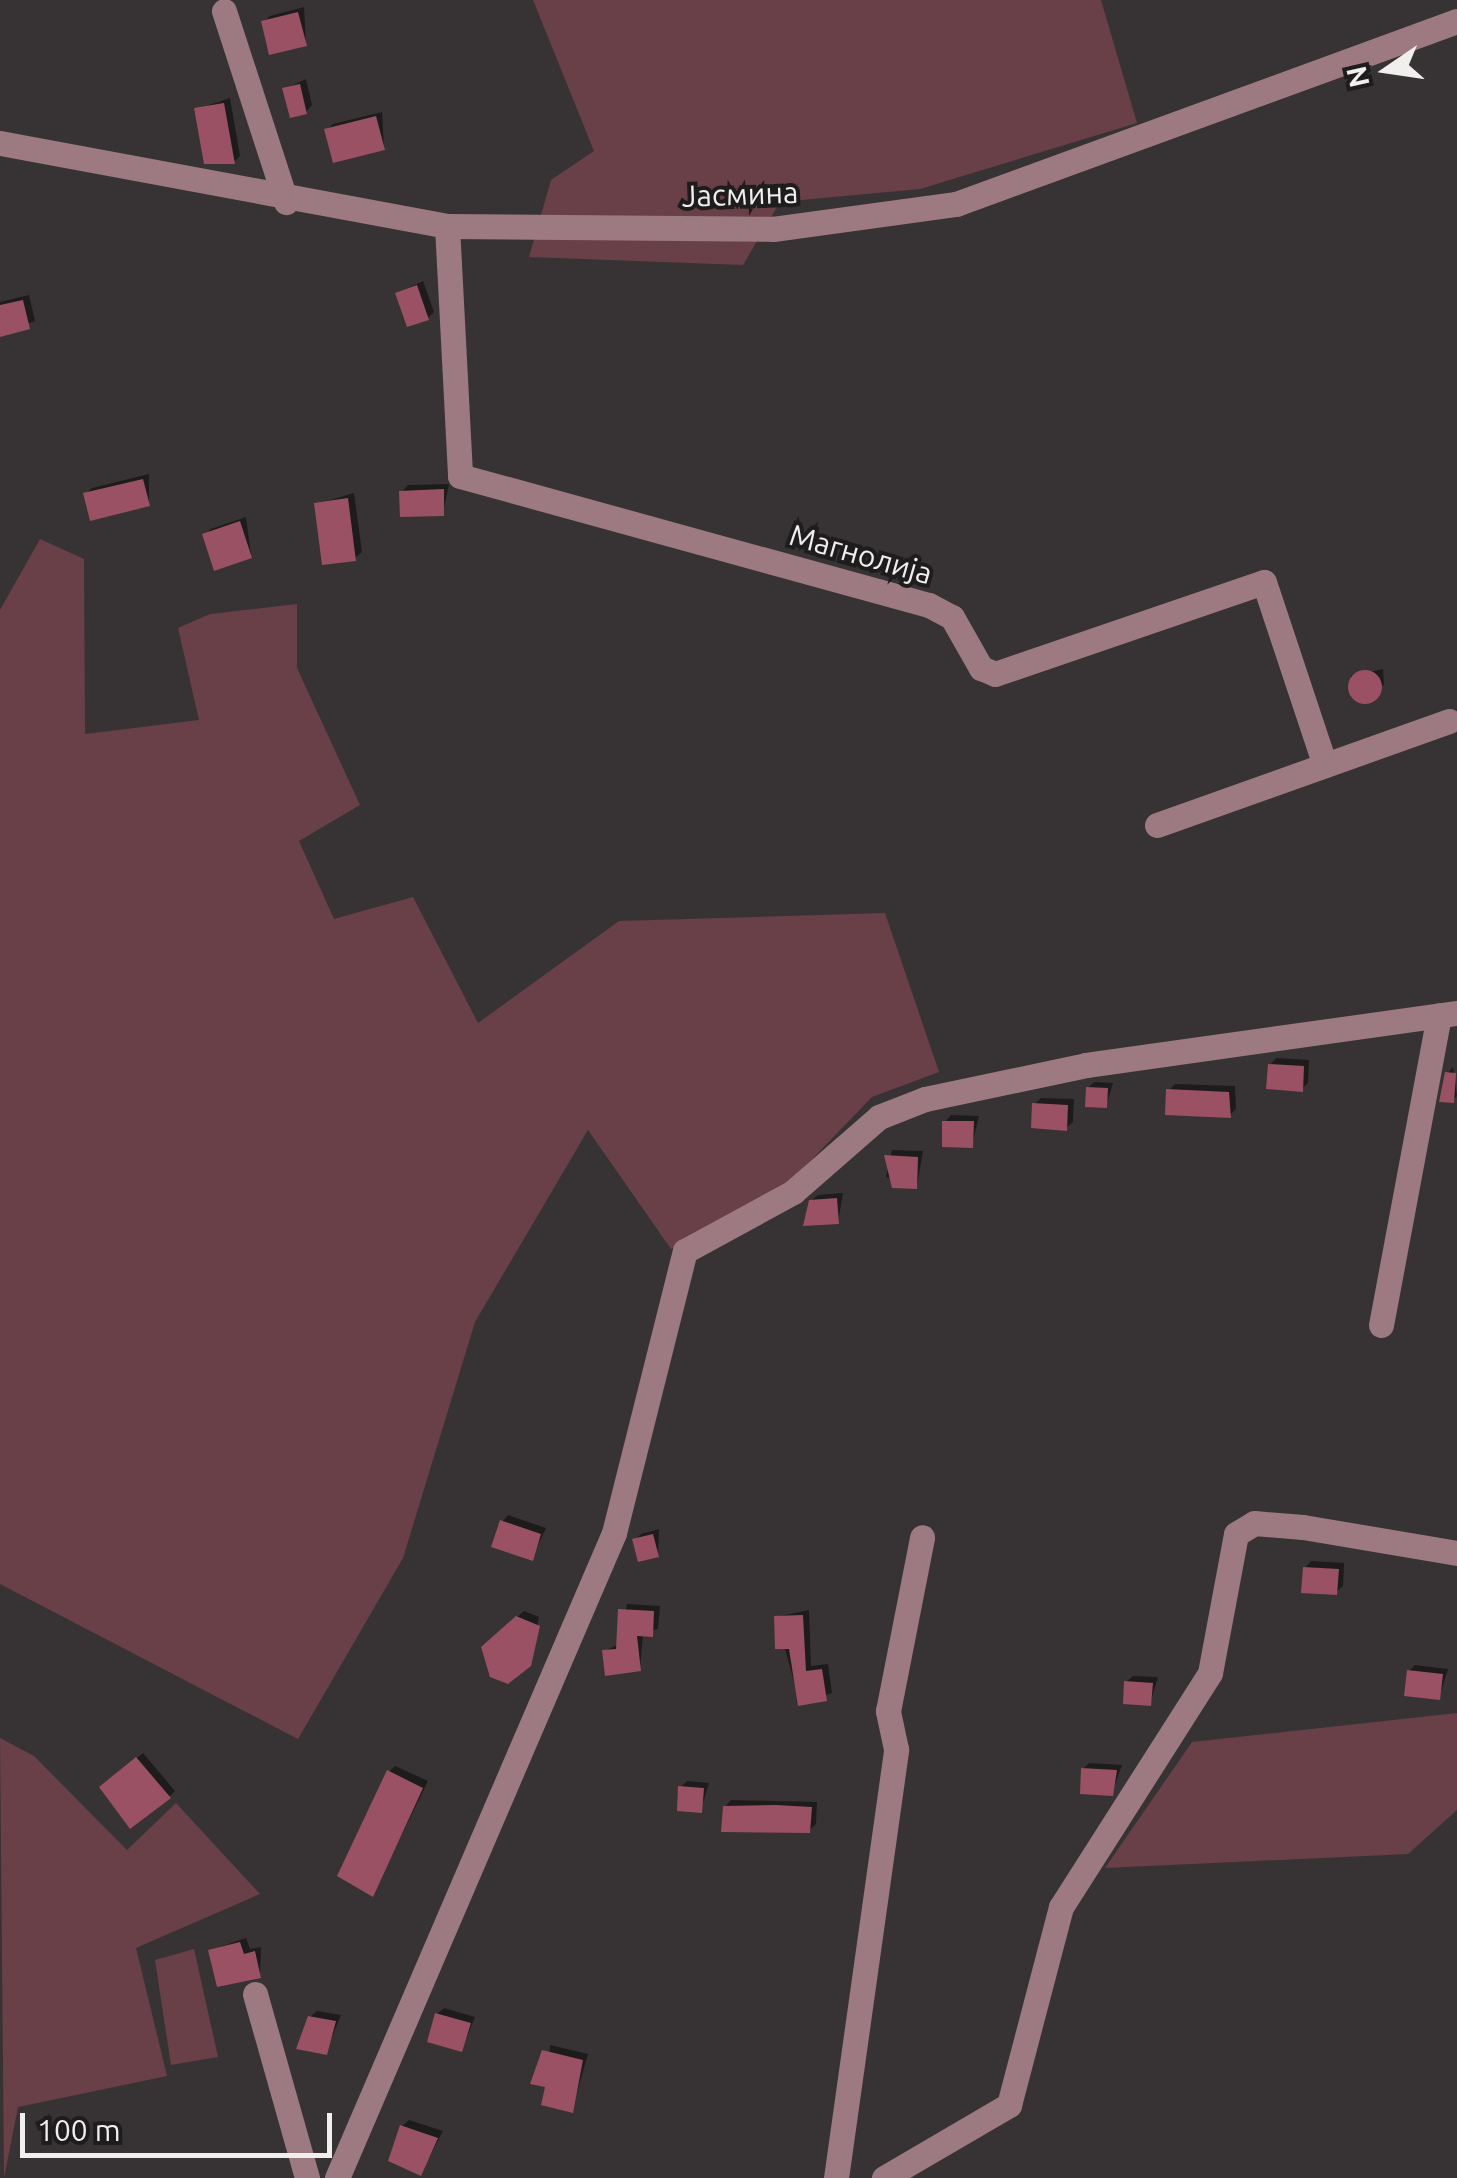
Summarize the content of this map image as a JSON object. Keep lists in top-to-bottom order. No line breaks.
{"streets":{"street":["Јасмина","Магнолија"]},"crossings":[["Јасмина","Магнолија"]],"scale_bar":"100 m","north":"left"}
